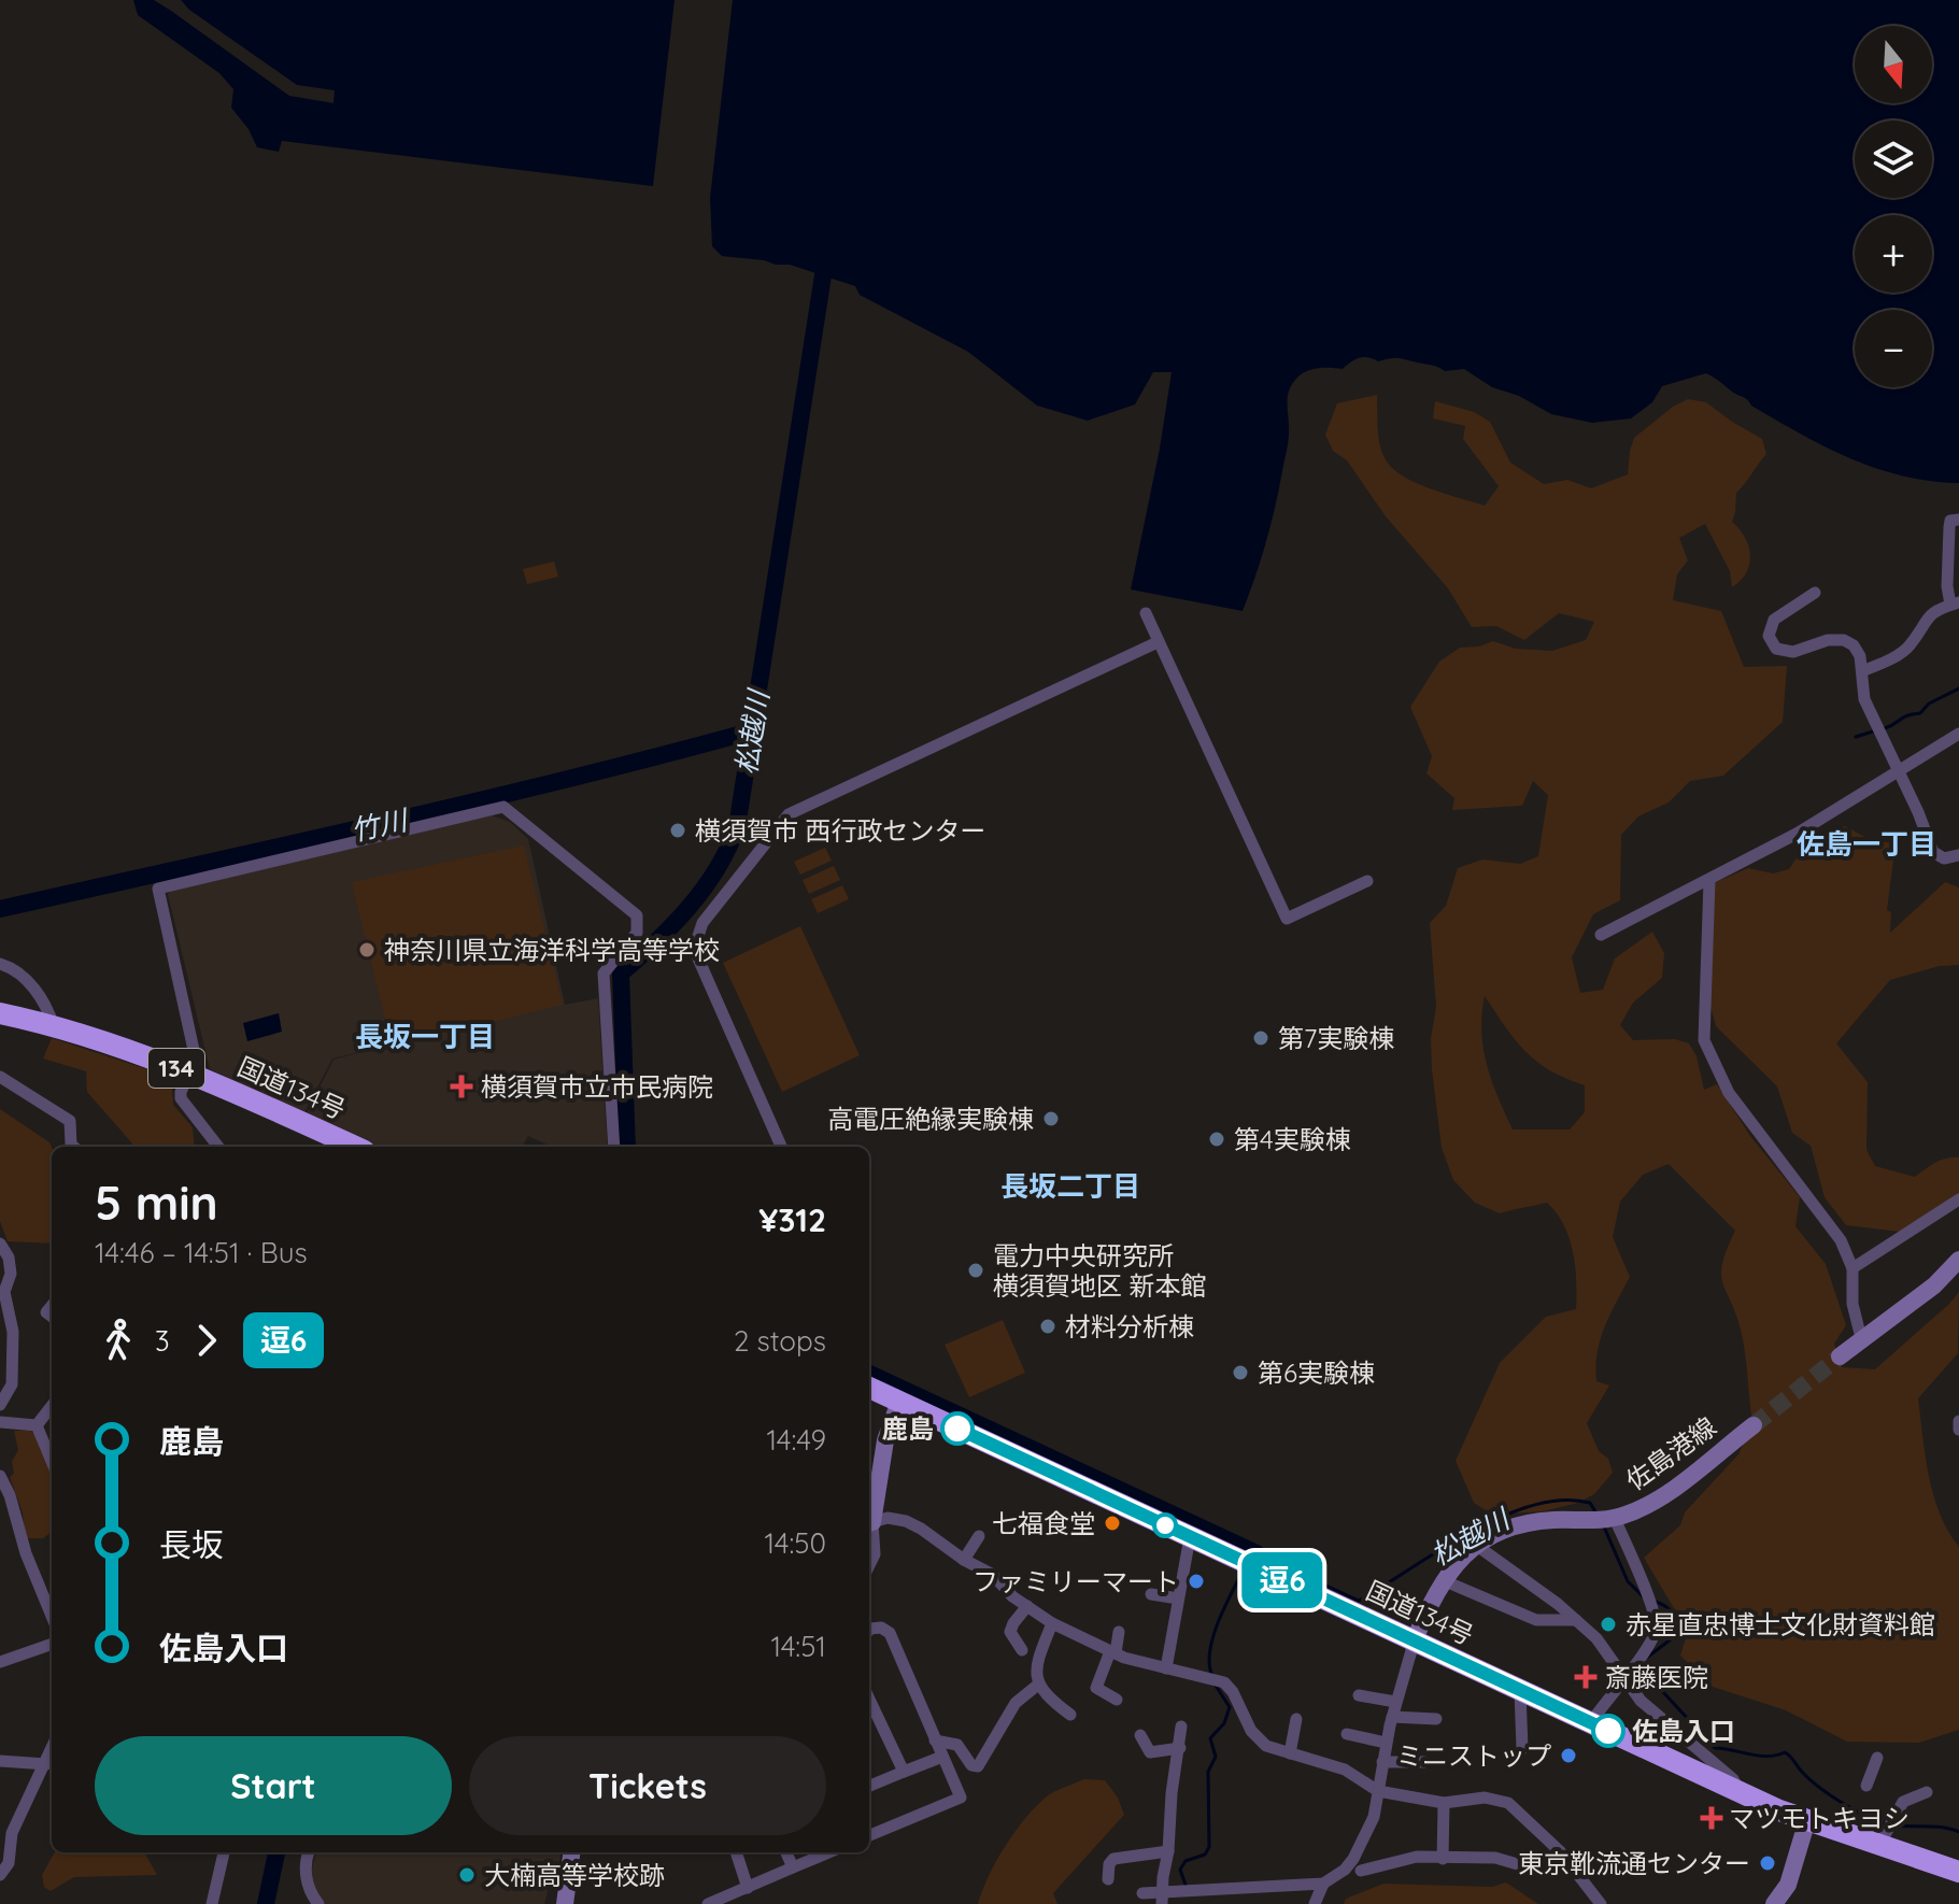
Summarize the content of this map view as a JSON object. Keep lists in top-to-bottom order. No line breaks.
{"streets":{"highway":["134","国道134号"],"main road":["佐島港線"]},"crossings":[["国道134号","佐島港線"]],"districts":["佐島一丁目","長坂一丁目","長坂二丁目"],"water":["松越川","竹川"],"places":{"other":["横須賀市 西行政センター","神奈川県立海洋科学高等学校","第7実験棟","高電圧絶縁実験棟","第4実験棟","電力中央研究所 横須賀地区 新本館","材料分析棟","第6実験棟","鹿島","七福食堂","ファミリーマート","赤星直忠博士文化財資料館","佐島入口","ミニストップ","東京靴流通センター","大楠高等学校跡"],"health":["横須賀市立市民病院","斎藤医院","マツモトキヨシ"]},"lines":["bus line 逗6"],"north":"bottom","page":{"on_map":"逗6","map_buttons":["+","−"],"heading":["5 min","14:46 – 14:51 · Bus","¥312"],"legs":["3","逗6","2 stops"],"list":[{"name":"鹿島","value":"14:49"},{"name":"長坂","value":"14:50"},{"name":"佐島入口","value":"14:51"}],"buttons":["Start","Tickets"]}}
